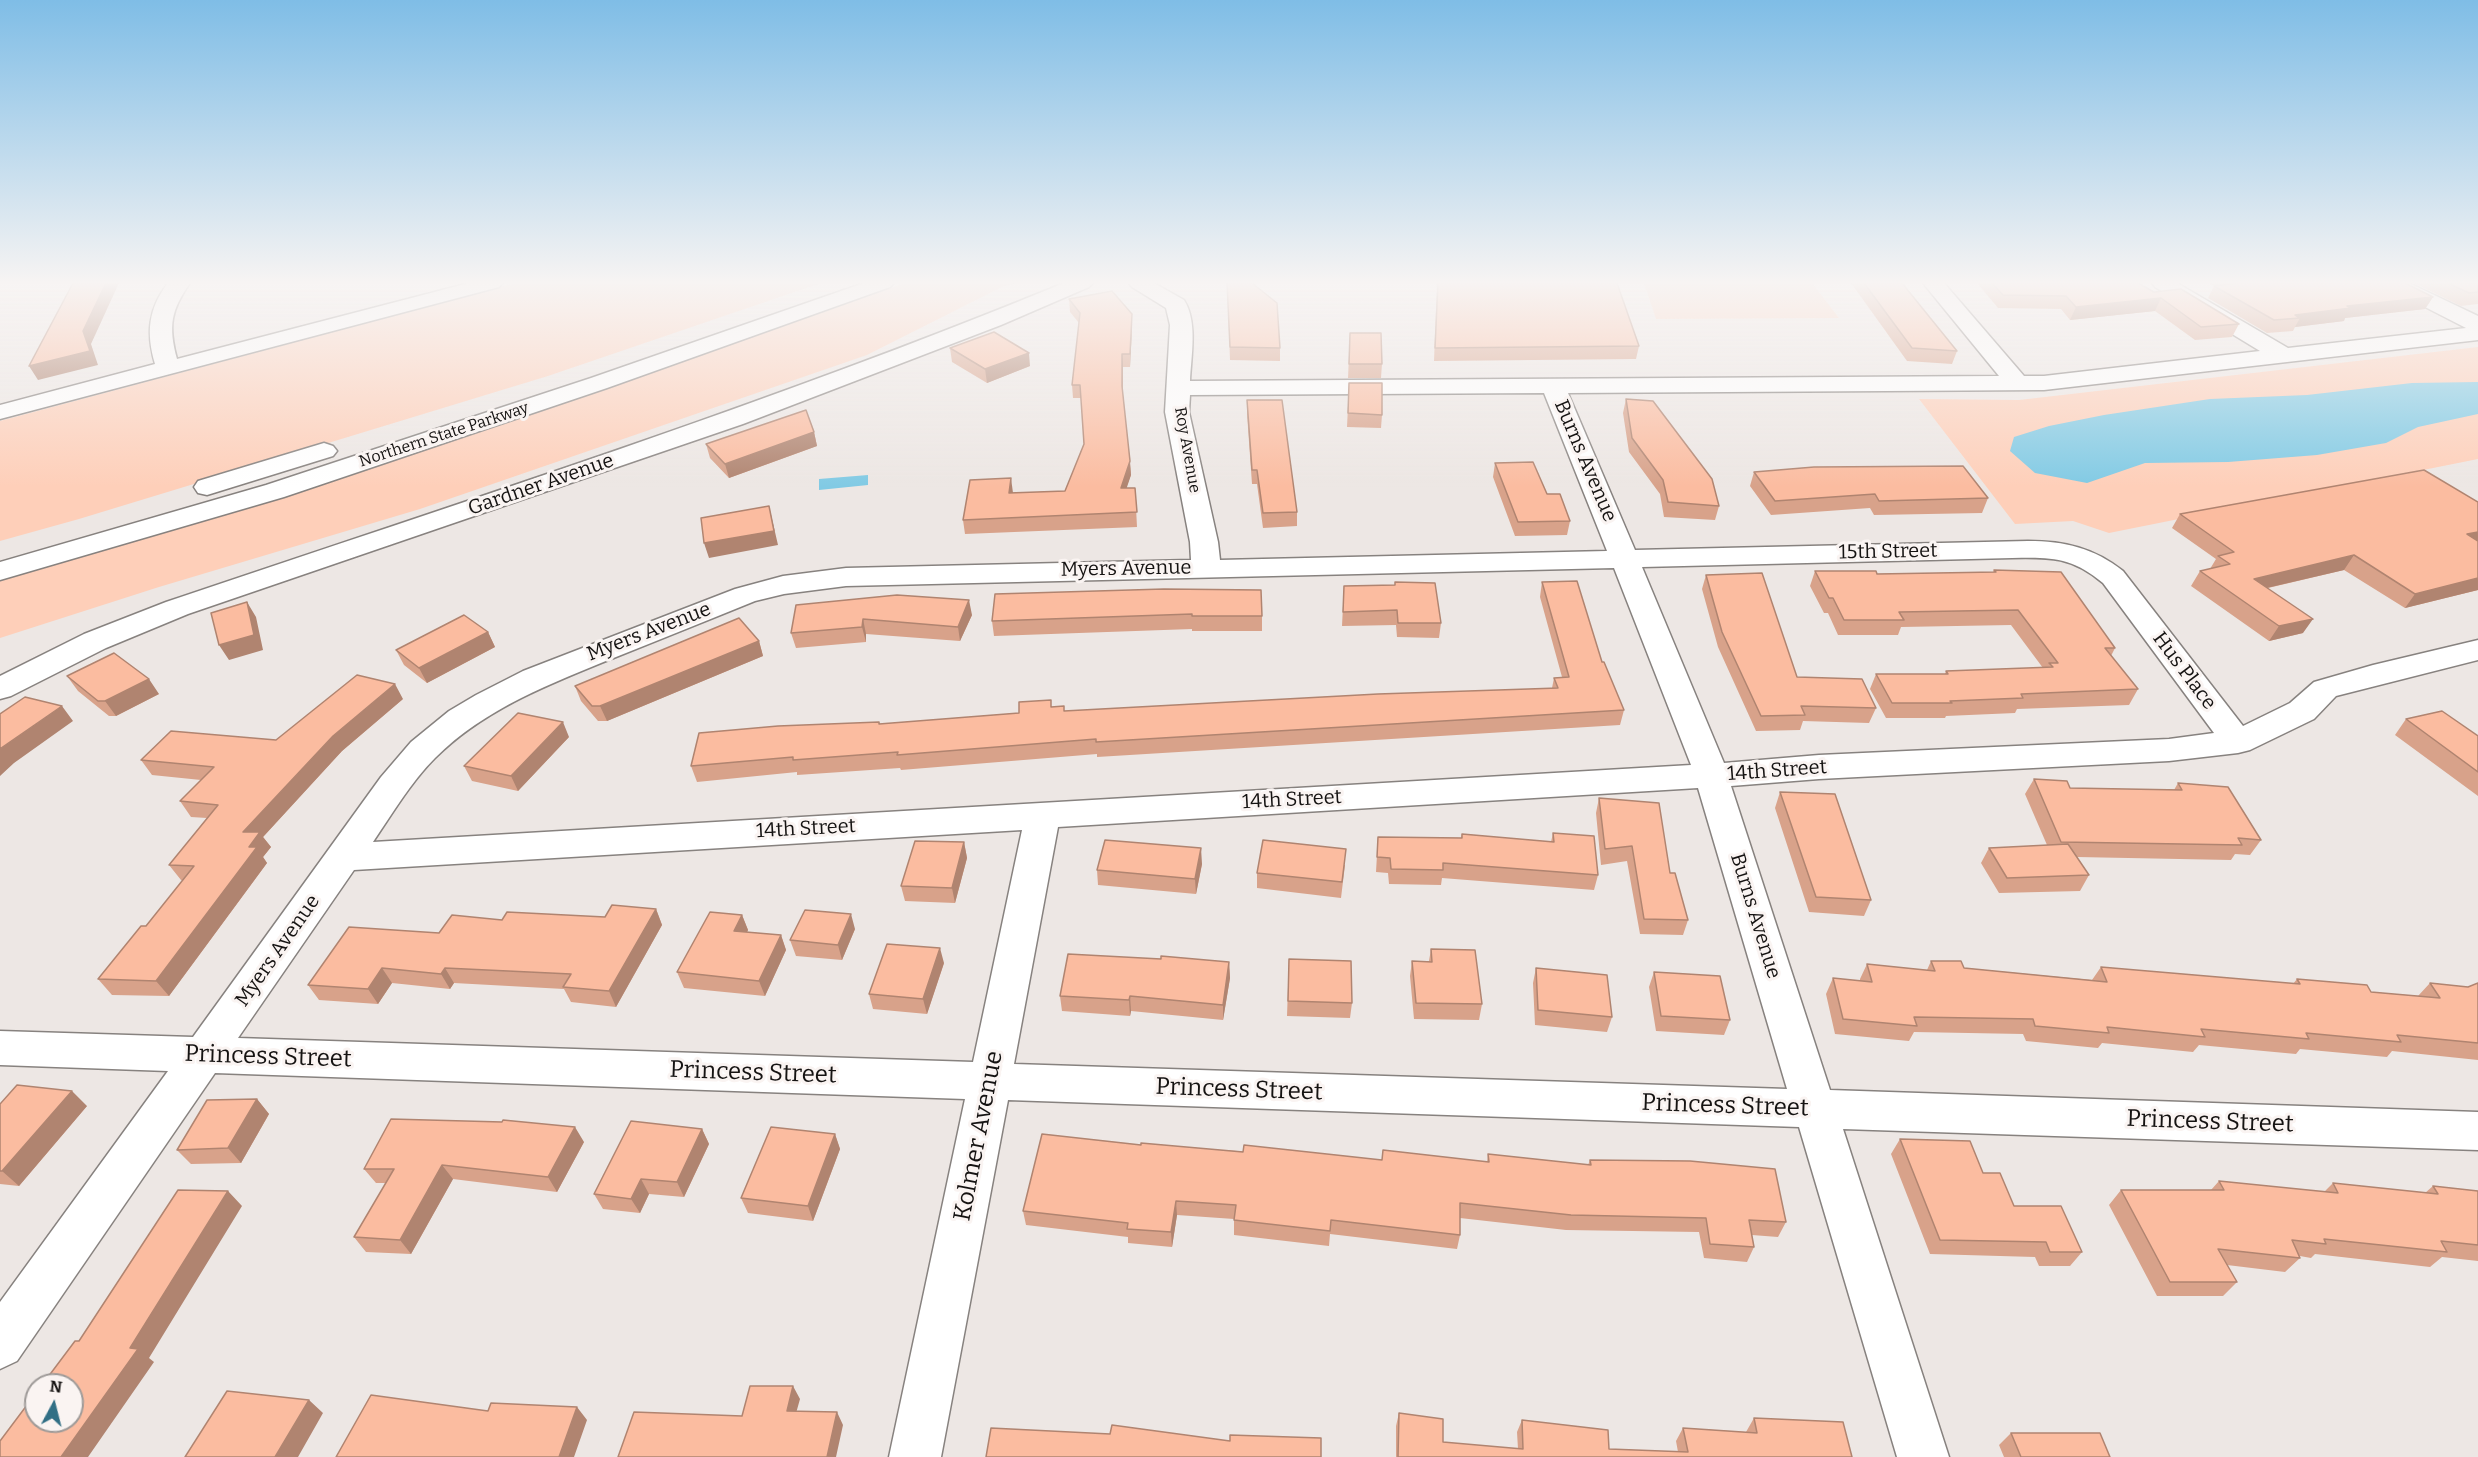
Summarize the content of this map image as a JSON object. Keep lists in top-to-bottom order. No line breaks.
{"streets":{"main road":["Northern State Parkway","Roy Avenue","Burns Avenue","Gardner Avenue","15th Street","Myers Avenue","Hus Place","14th Street","Princess Street","Kolmer Avenue"]},"crossings":[["Roy Avenue","Myers Avenue"],["Burns Avenue","15th Street"],["Burns Avenue","Myers Avenue"],["Burns Avenue","14th Street"],["Burns Avenue","Princess Street"],["15th Street","Myers Avenue"],["15th Street","Hus Place"],["Myers Avenue","14th Street"],["Myers Avenue","Princess Street"],["Hus Place","14th Street"],["14th Street","Kolmer Avenue"],["Princess Street","Kolmer Avenue"]],"north":"top"}
